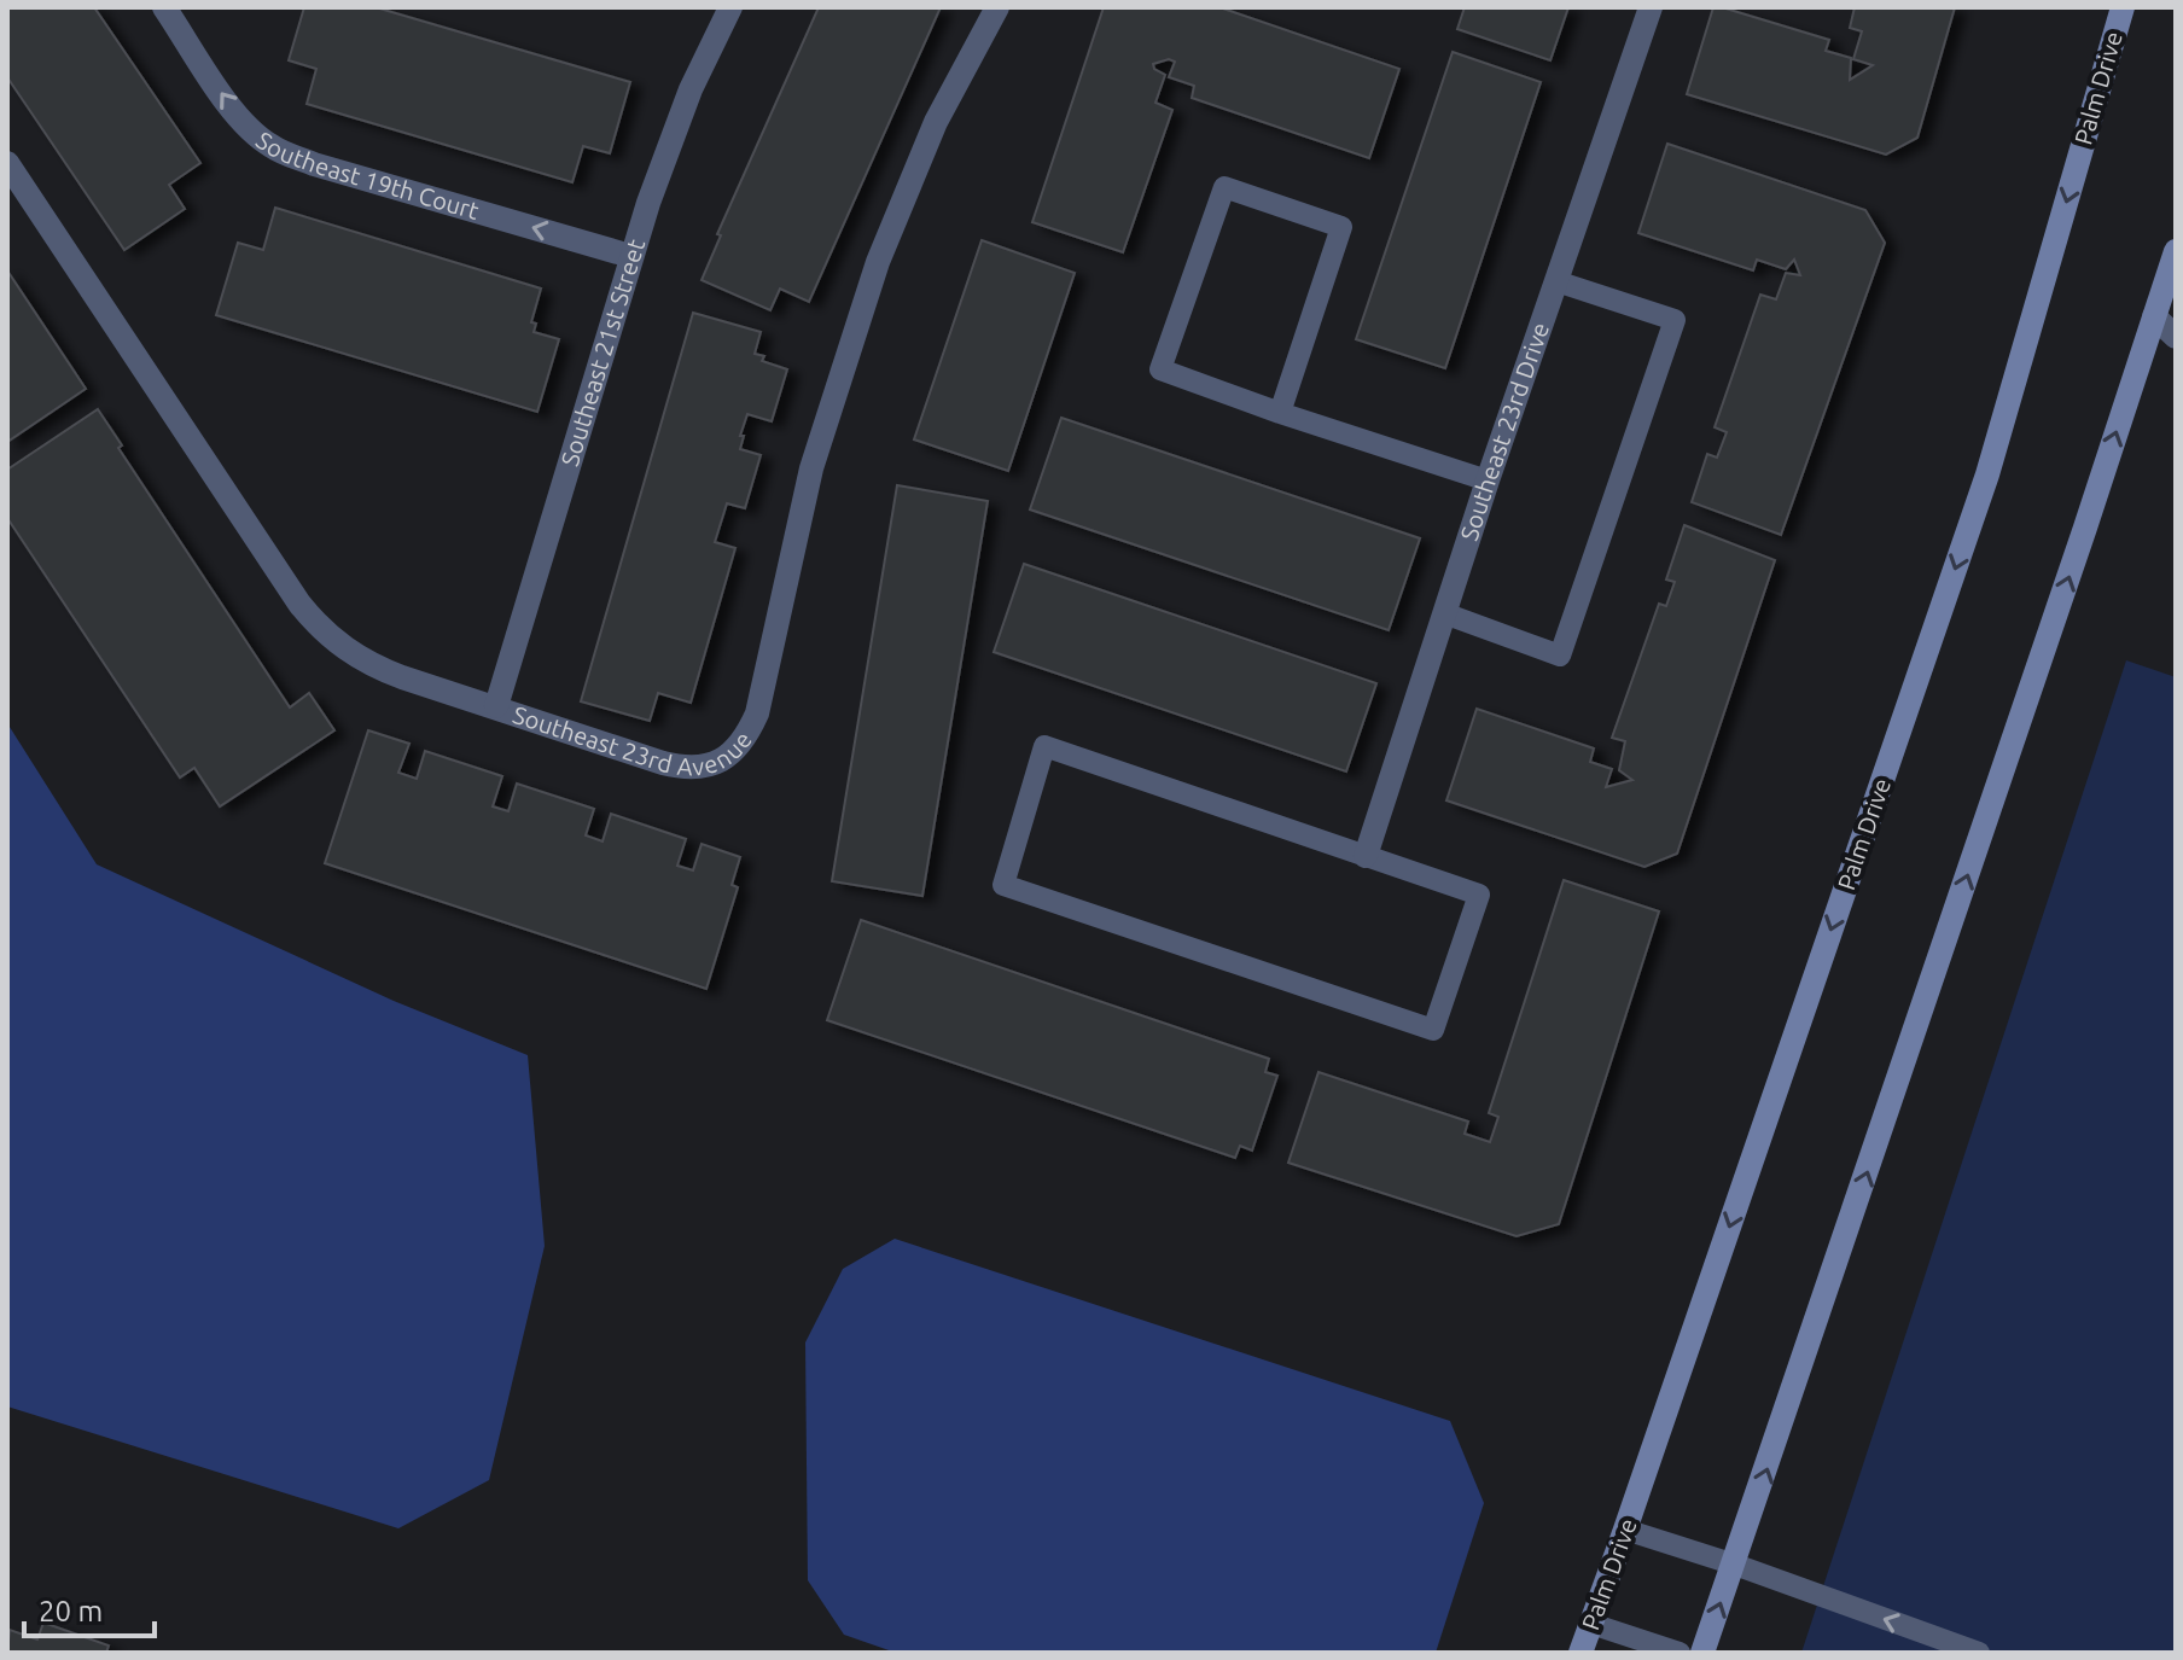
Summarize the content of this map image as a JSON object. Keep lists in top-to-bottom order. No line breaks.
{"streets":{"main road":["Palm Drive"],"street":["Southeast 19th Court","Southeast 21st Street","Southeast 23rd Drive","Southeast 23rd Avenue"]},"crossings":[["Southeast 19th Court","Southeast 21st Street"],["Southeast 21st Street","Southeast 23rd Avenue"]],"one_way":["Southeast 19th Court"],"scale_bar":"20 m"}
